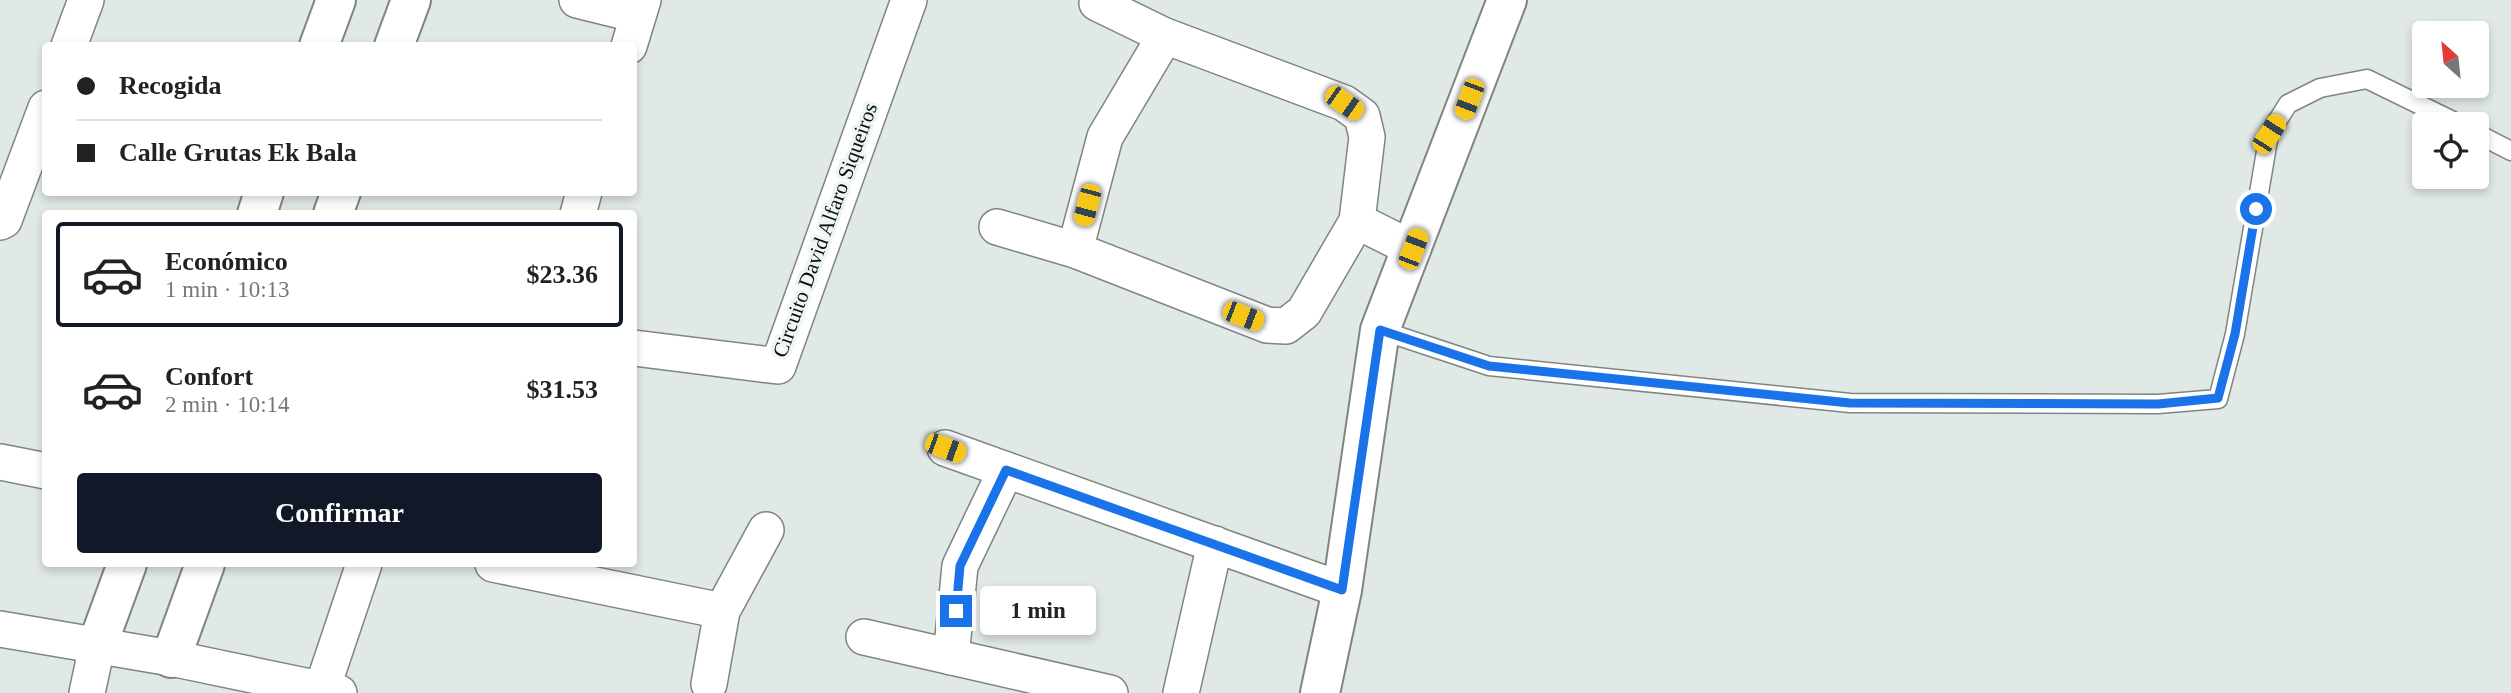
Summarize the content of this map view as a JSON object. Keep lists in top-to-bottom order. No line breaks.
{"streets":{"street":["Circuito David Alfaro Siqueiros"]},"north":"top left","page":{"banner":["Recogida","Calle Grutas Ek Bala"],"list":[{"name":"Económico","note":"1 min · 10:13","value":"$23.36"},{"name":"Confort","note":"2 min · 10:14","value":"$31.53"}],"buttons":"Confirmar","bubble":"1 min"}}
